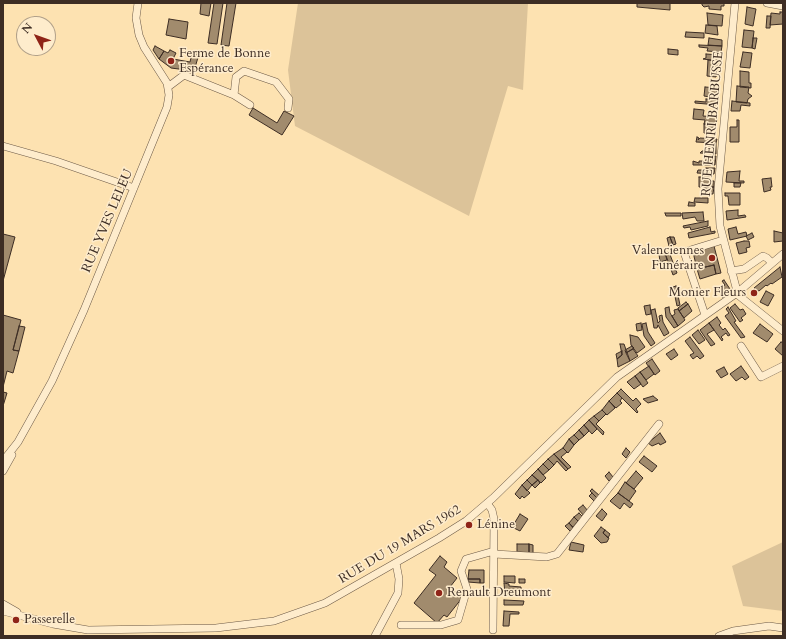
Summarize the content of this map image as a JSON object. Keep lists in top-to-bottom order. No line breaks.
{"streets":{"street":["RUE HENRI BARBUSSE","RUE YVES LELEU","RUE DU 19 MARS 1962"]},"crossings":[["RUE HENRI BARBUSSE","RUE DU 19 MARS 1962"]],"places":["Ferme de Bonne Espérance","Valenciennes Funéraire","Monier Fleurs","Lénine","Renault Dreumont","Passerelle"],"north":"top left"}
